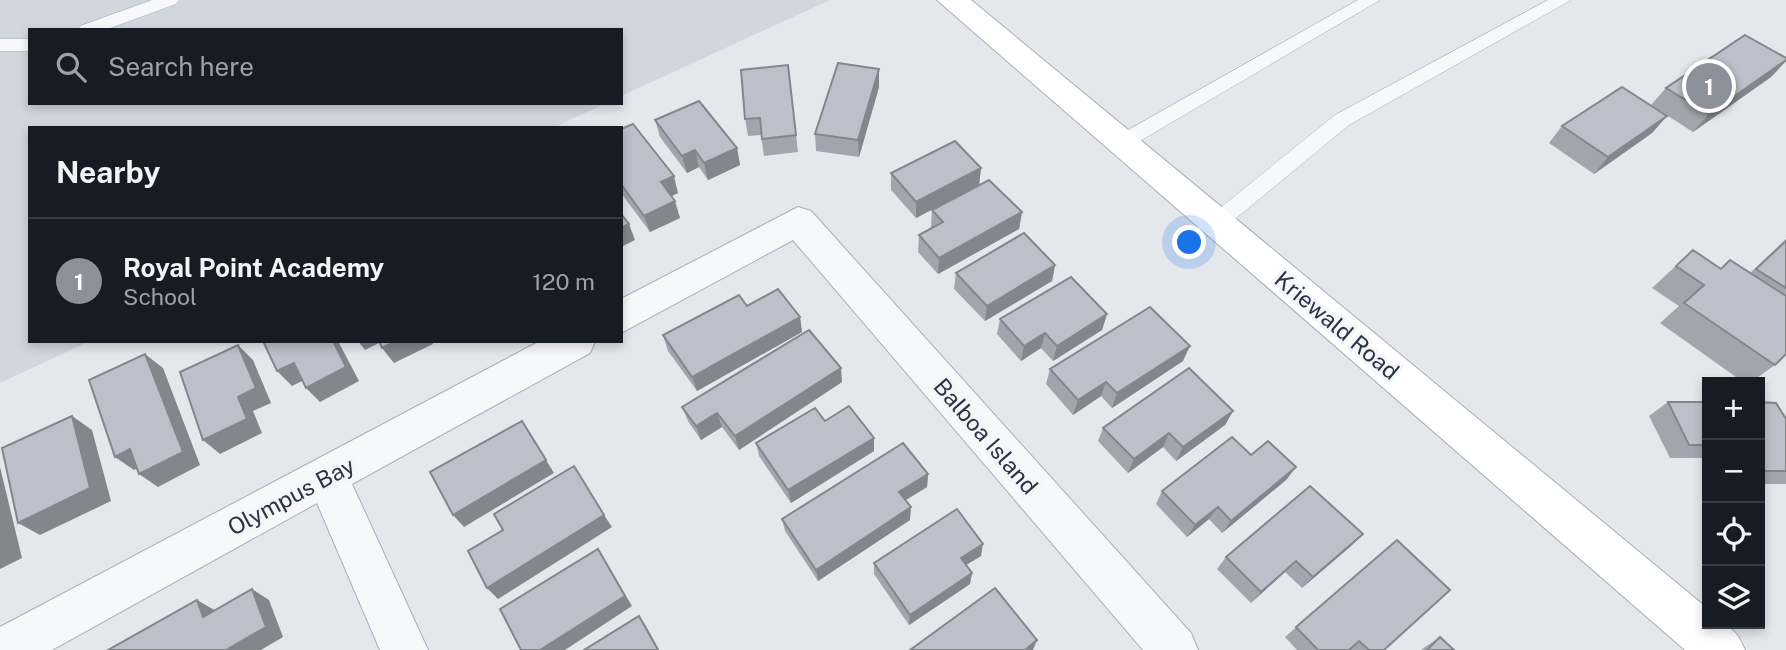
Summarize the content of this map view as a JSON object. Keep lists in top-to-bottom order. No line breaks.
{"streets":{"street":["Kriewald Road","Balboa Island","Olympus Bay"]},"page":{"search":"Search here","pins":"1","heading":"Nearby","list":[{"mark":"1","name":"Royal Point Academy","note":"School","value":"120 m"}],"map_buttons":["+","−"]}}
